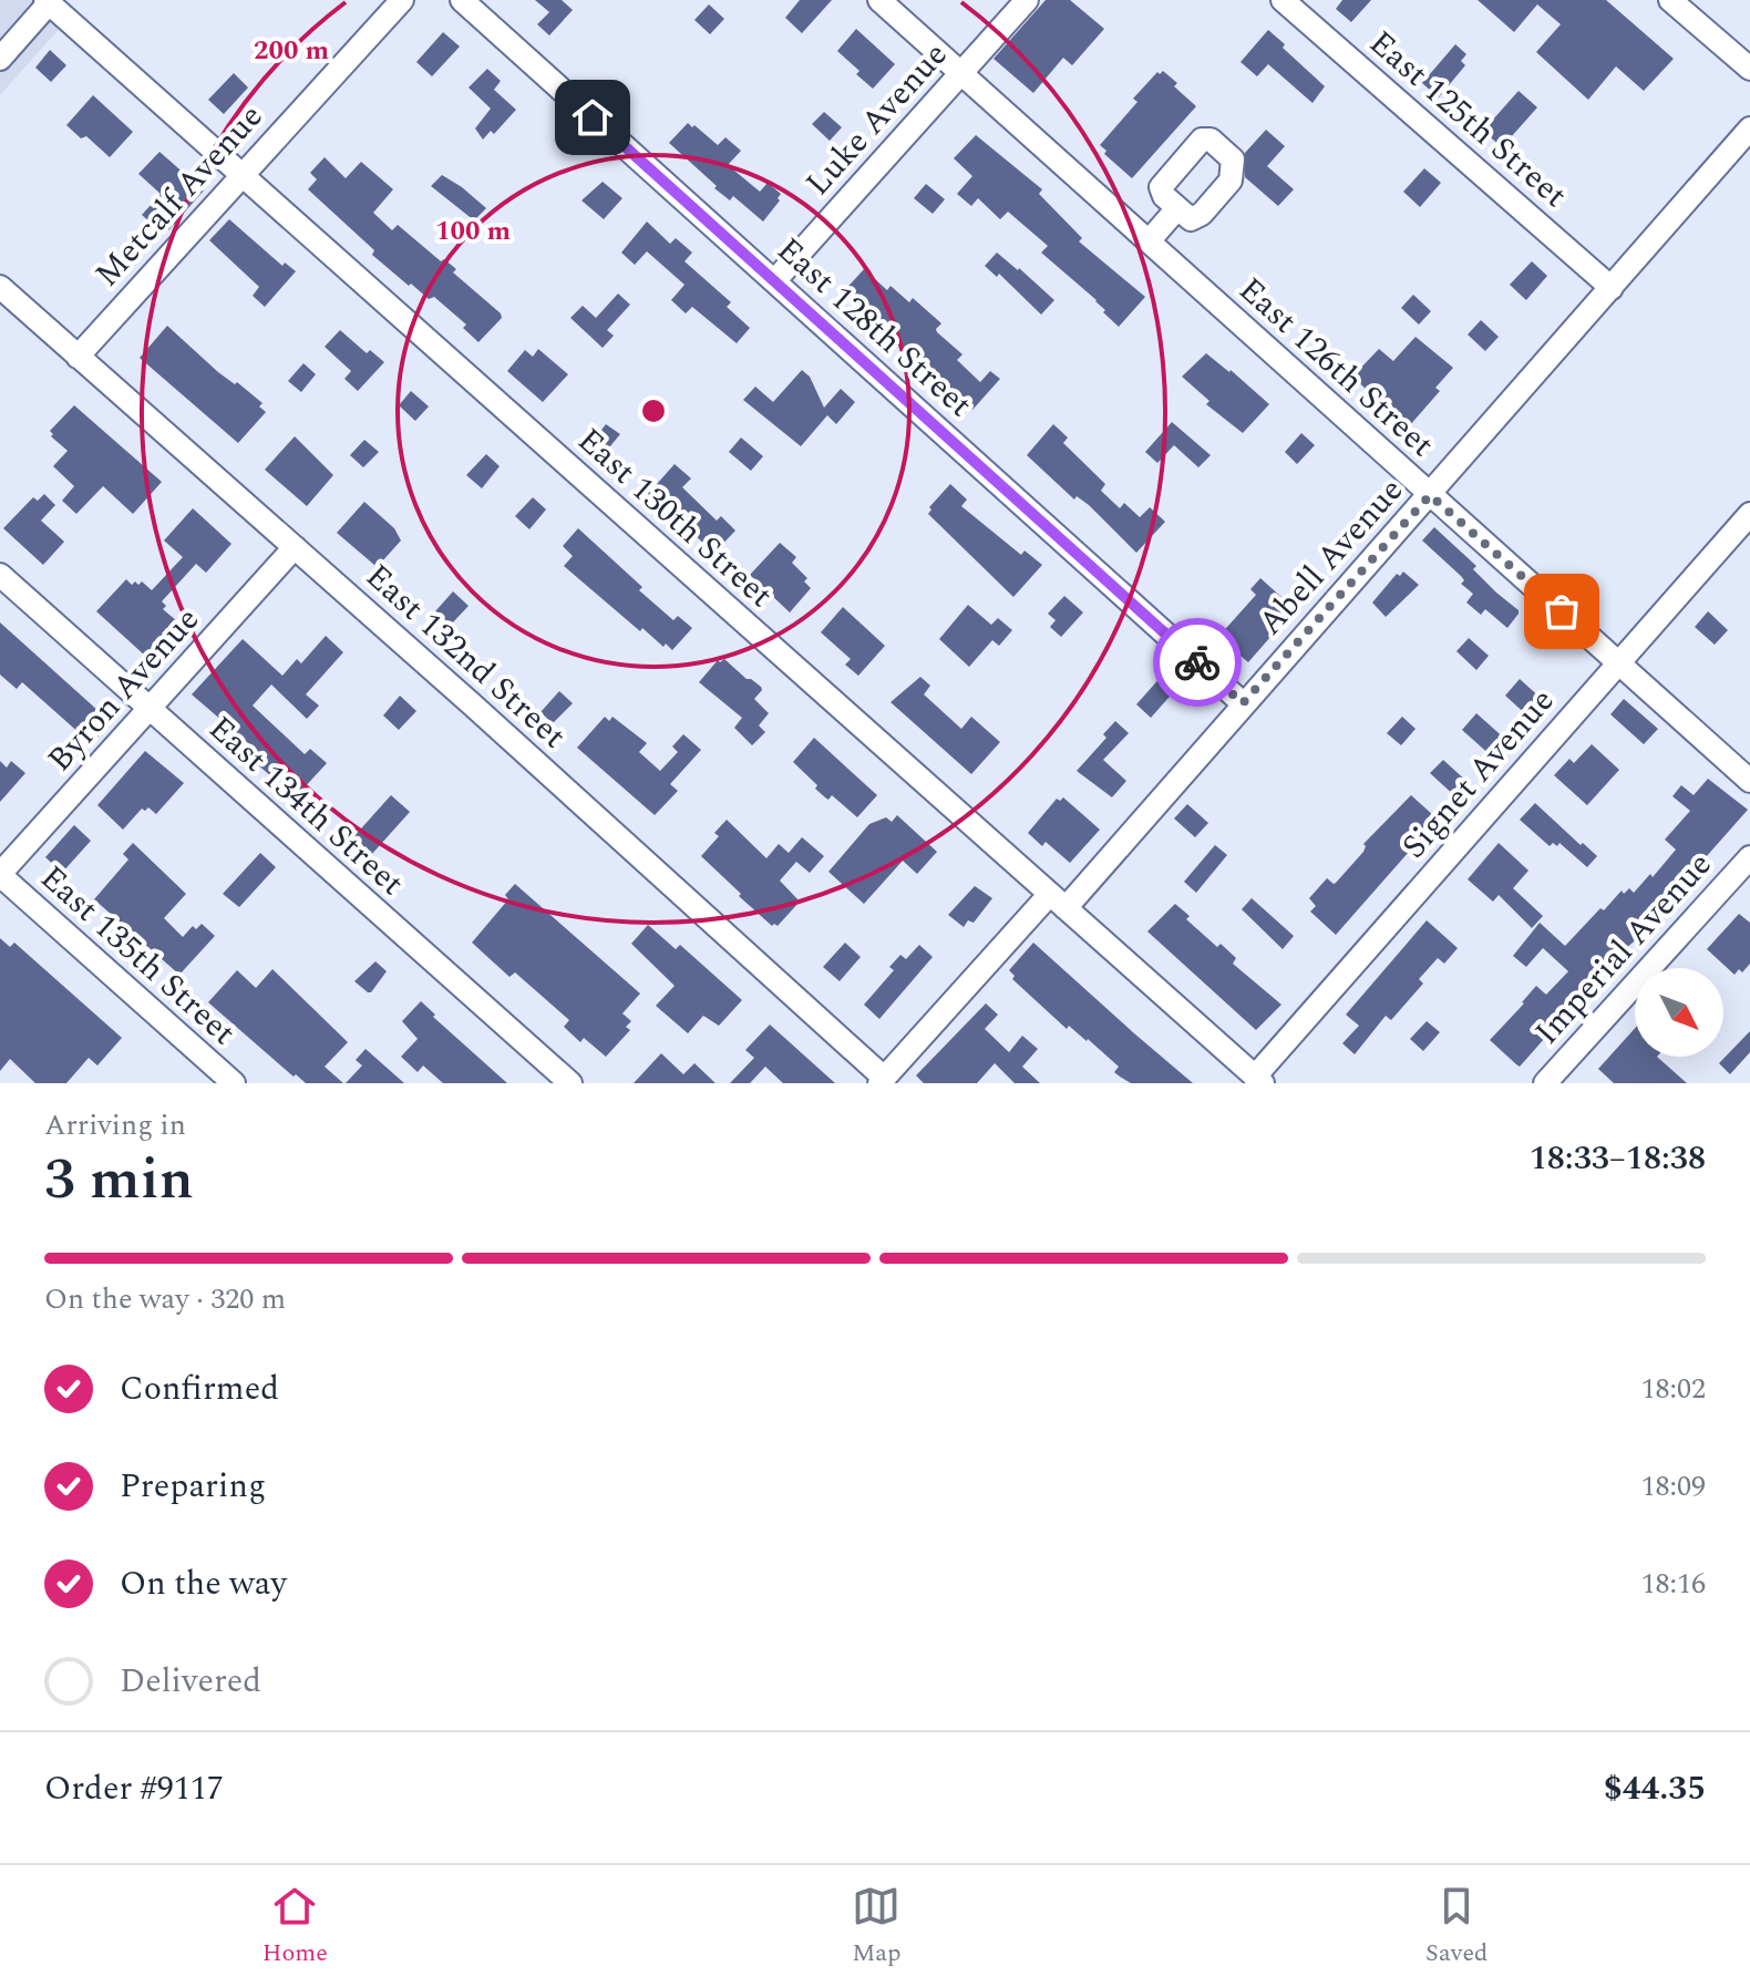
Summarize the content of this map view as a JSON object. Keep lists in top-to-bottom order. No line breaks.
{"streets":{"street":["Luke Avenue","East 125th Street","Metcalf Avenue","East 128th Street","East 126th Street","East 130th Street","Abell Avenue","East 132nd Street","Byron Avenue","Signet Avenue","East 134th Street","Imperial Avenue","East 135th Street"]},"crossings":[["Luke Avenue","East 128th Street"],["Luke Avenue","East 126th Street"],["East 125th Street","Abell Avenue"],["Metcalf Avenue","East 130th Street"],["Metcalf Avenue","East 132nd Street"],["East 128th Street","Abell Avenue"],["East 126th Street","Abell Avenue"],["East 126th Street","Signet Avenue"],["East 130th Street","Abell Avenue"],["East 130th Street","Signet Avenue"],["Abell Avenue","East 132nd Street"],["East 132nd Street","Byron Avenue"],["Byron Avenue","East 134th Street"],["Byron Avenue","East 135th Street"]],"north":"bottom right","page":{"heading":["3 min","Arriving in","18:33–18:38"],"panel":["Order #9117","$44.35"],"bar":"On the way · 320 m","list":[["Confirmed","18:02"],["Preparing","18:09"],["On the way","18:16"],"Delivered"],"tabs":["Home","Map","Saved"]},"rings":["200 m","100 m"]}
